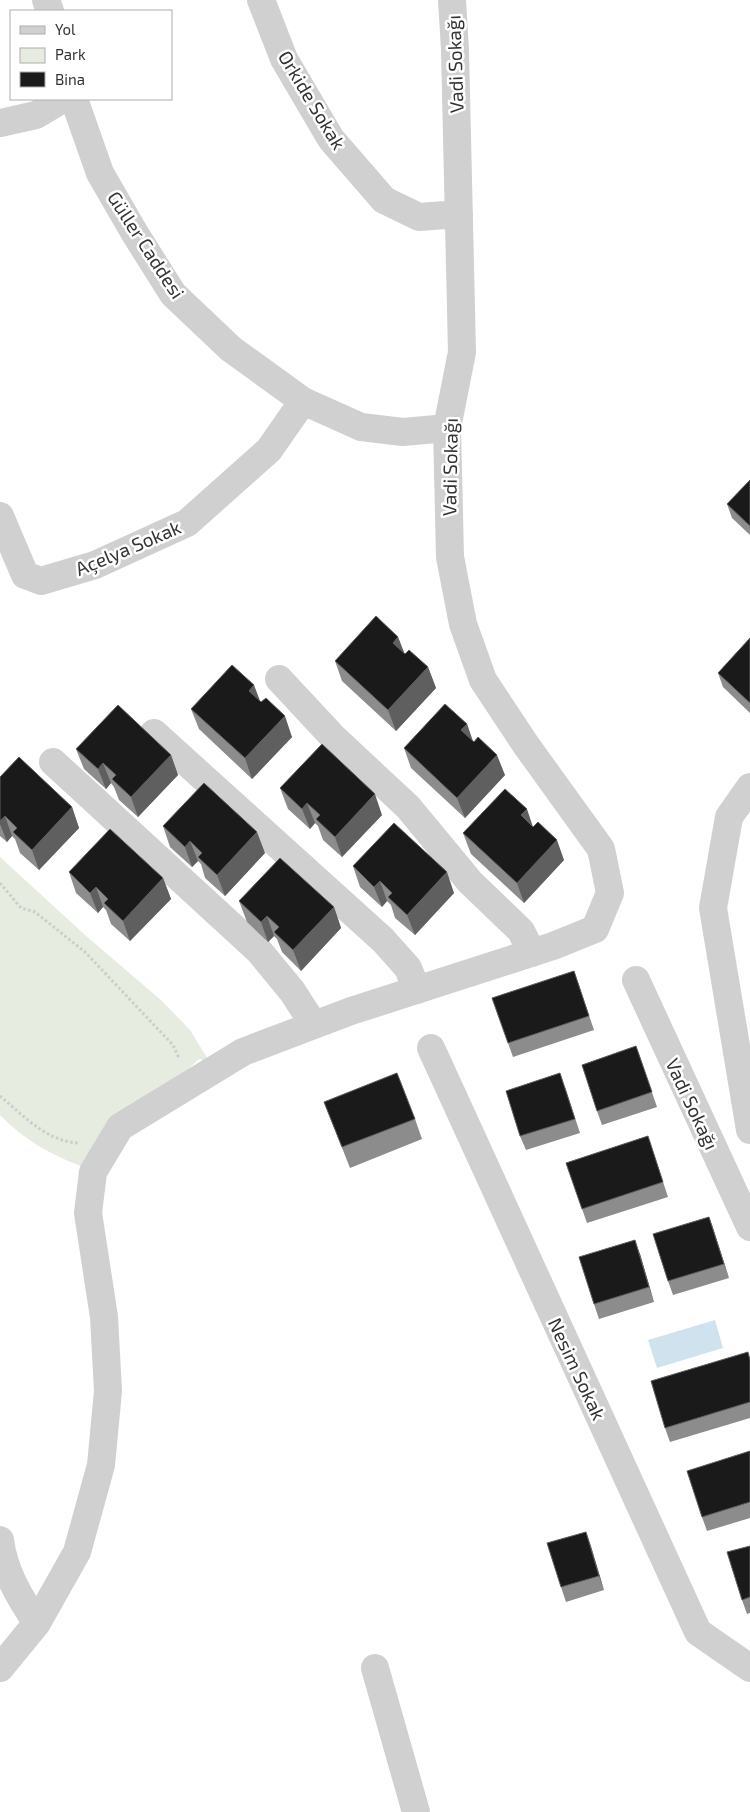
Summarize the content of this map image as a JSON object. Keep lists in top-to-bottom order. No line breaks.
{"streets":{"street":["Vadi Sokağı","Orkide Sokak","Güller Caddesi","Açelya Sokak","Nesim Sokak"]},"crossings":[["Vadi Sokağı","Orkide Sokak"],["Vadi Sokağı","Güller Caddesi"],["Güller Caddesi","Açelya Sokak"]],"legend":["Yol","Park","Bina"]}
